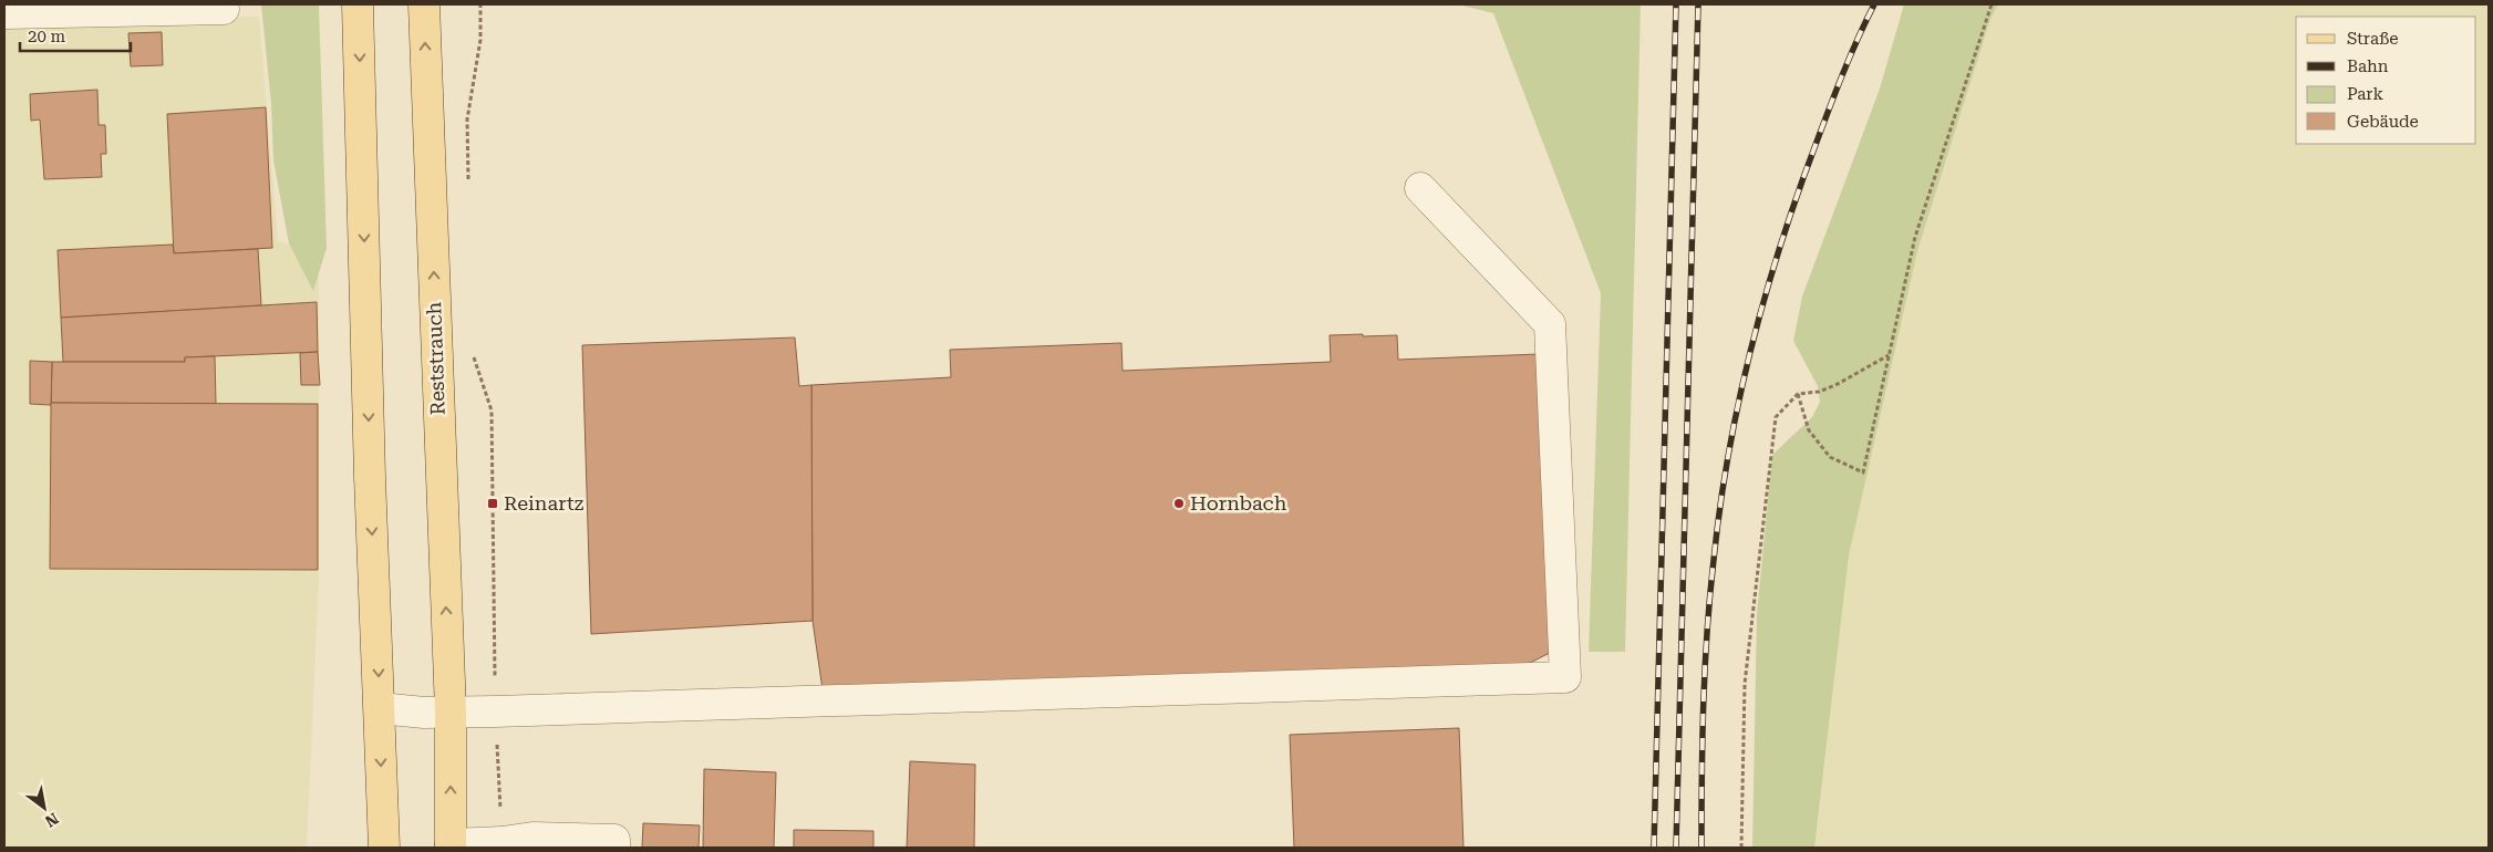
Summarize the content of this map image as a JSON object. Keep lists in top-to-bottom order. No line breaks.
{"streets":{"main road":["Reststrauch"]},"places":{"transit":["Reinartz"],"other":["Hornbach"]},"legend":["Straße","Bahn","Park","Gebäude"],"scale_bar":"20 m","north":"bottom right"}
